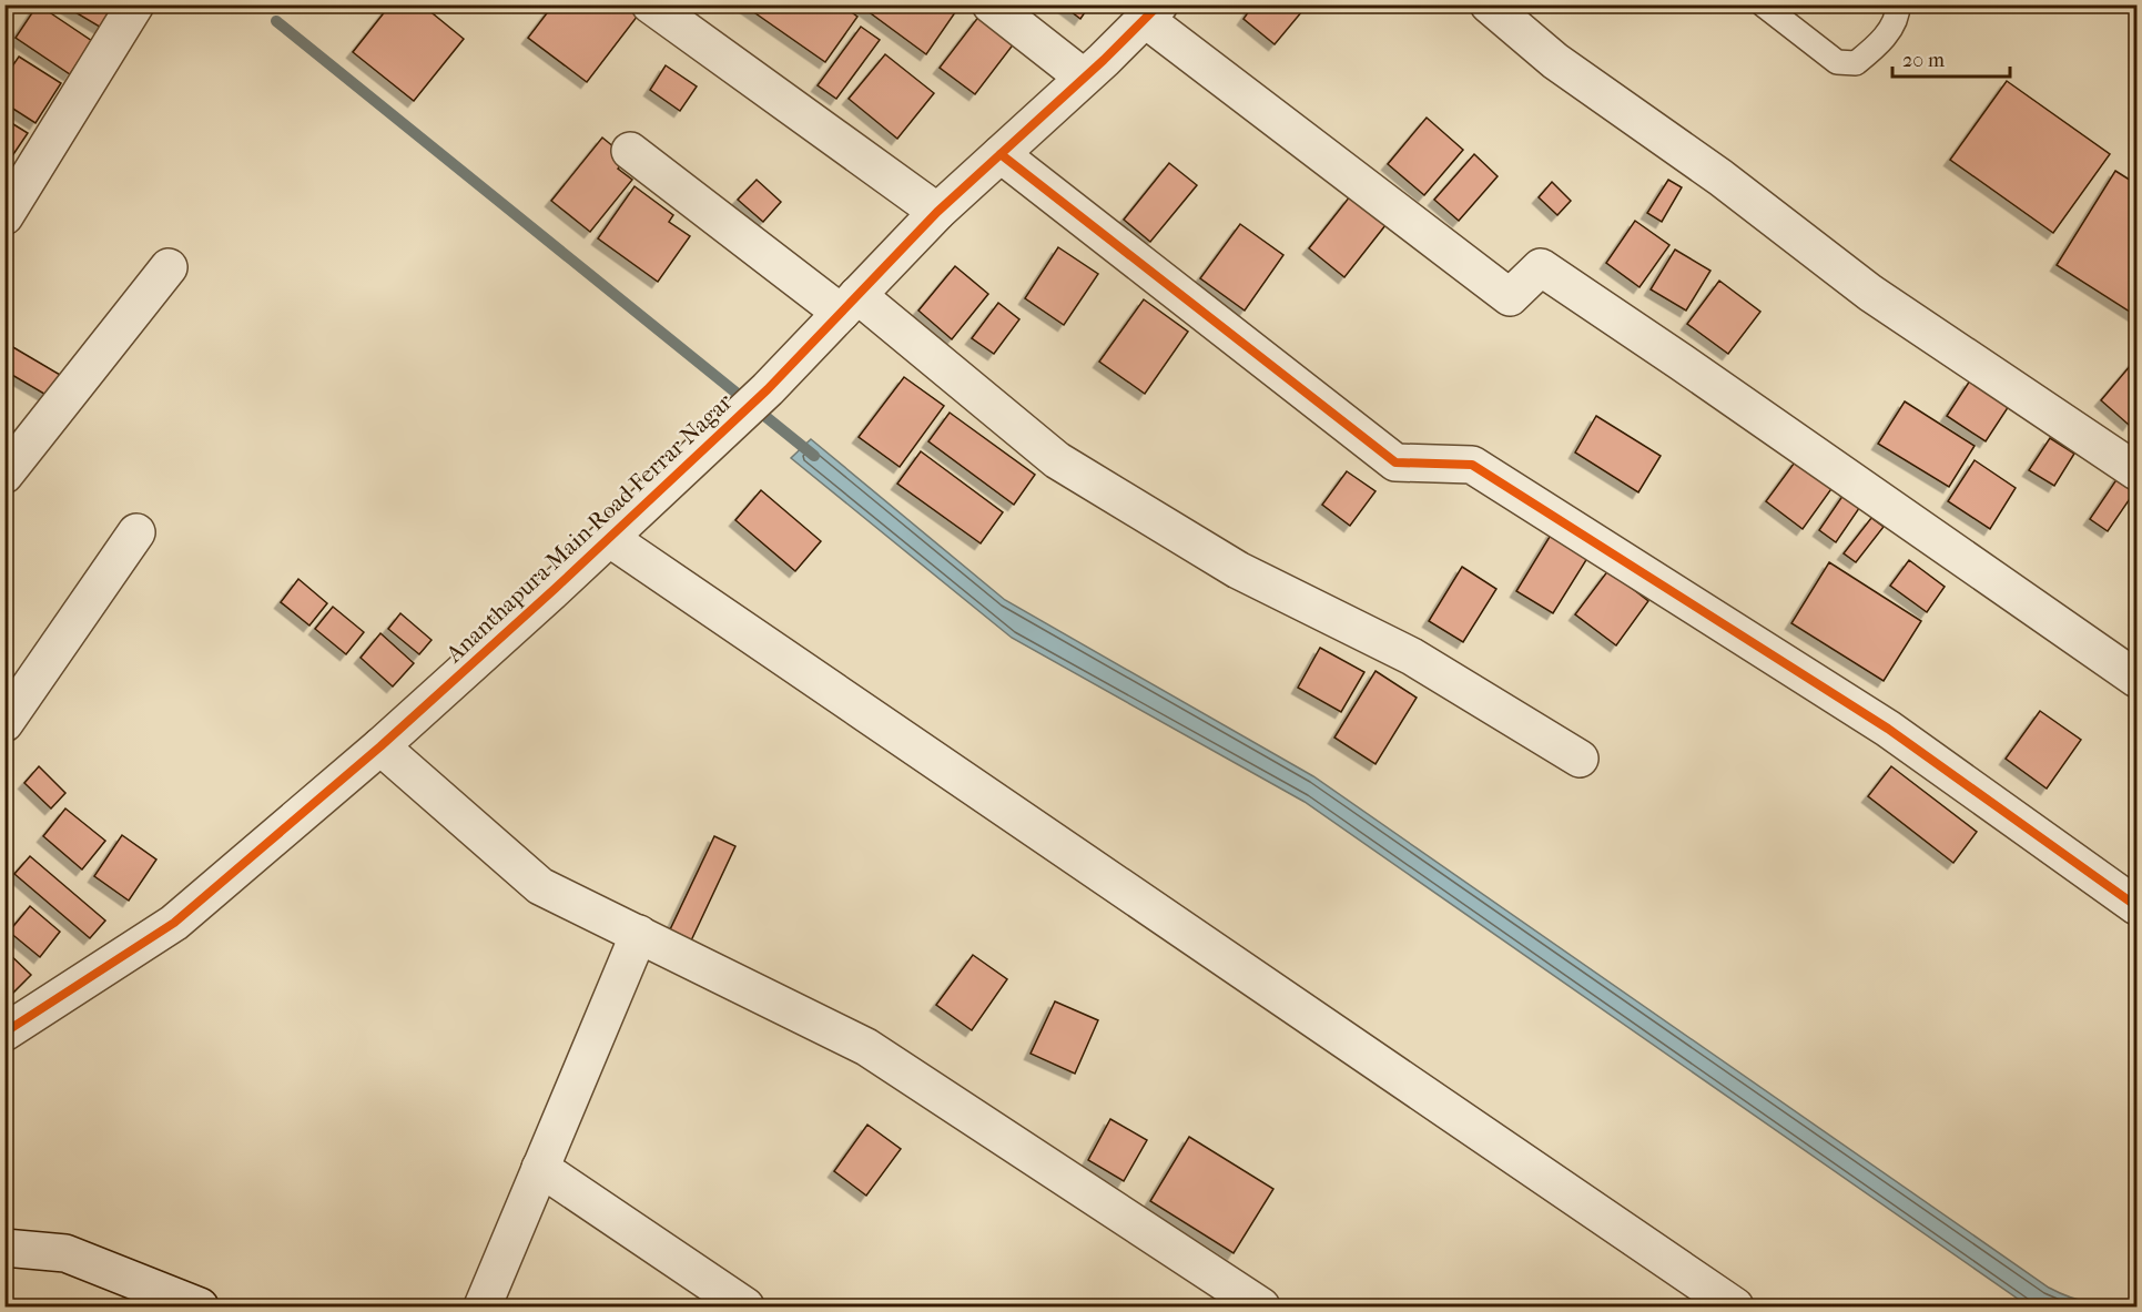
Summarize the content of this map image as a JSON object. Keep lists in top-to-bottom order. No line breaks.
{"streets":{"street":["Ananthapura Main Road Ferrar Nagar"]},"scale_bar":"20 m"}
